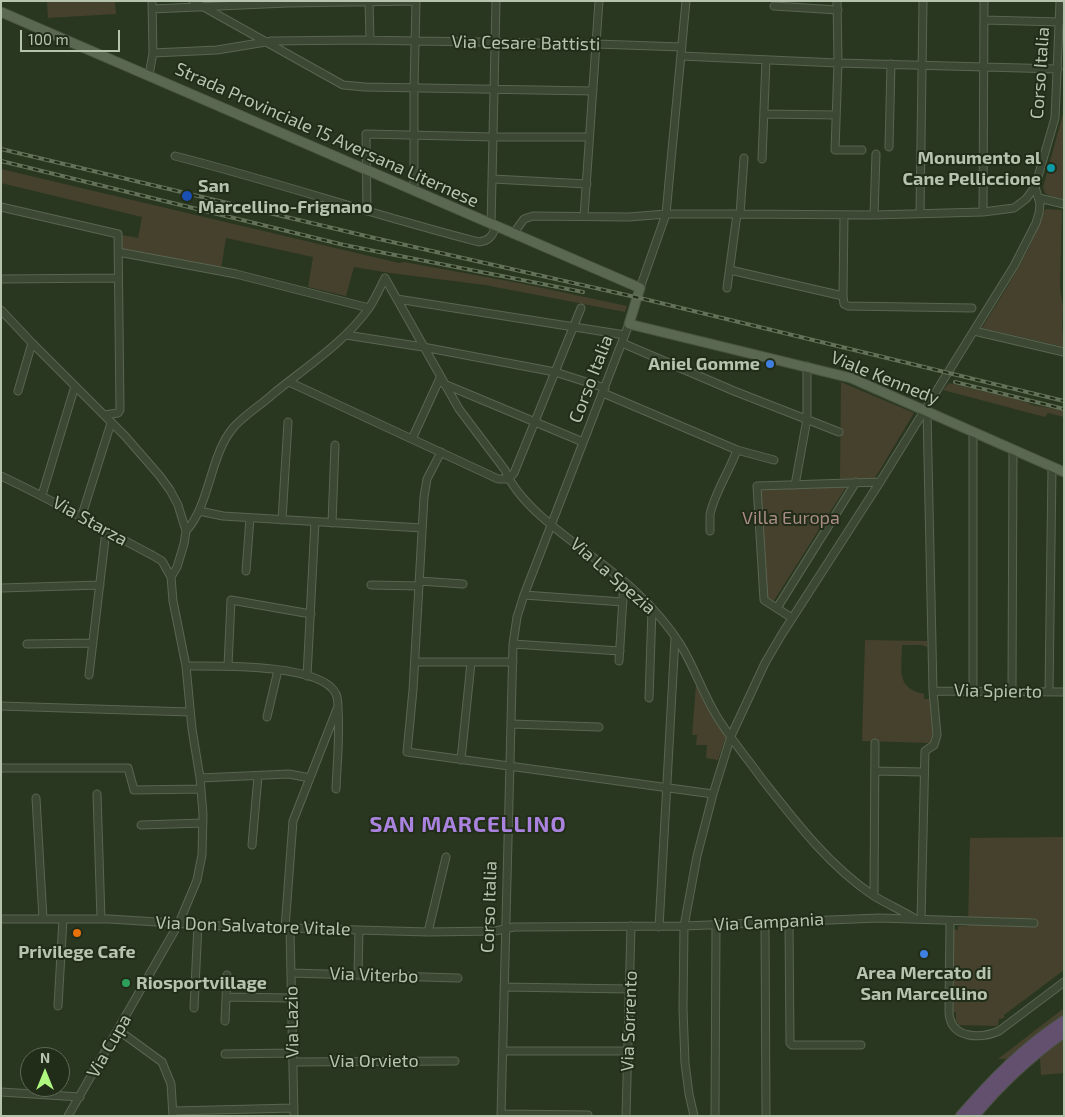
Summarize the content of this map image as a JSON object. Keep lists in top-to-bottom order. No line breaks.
{"streets":{"main road":["Corso Italia","Strada Provinciale 15 Aversana Liternese","Viale Kennedy"],"street":["Via Cesare Battisti","Via Starza","Via La Spezia","Via Spierto","Via Campania","Via Don Salvatore Vitale","Via Viterbo","Via Sorrento","Via Lazio","Via Cupa","Via Orvieto"]},"crossings":[["Corso Italia","Strada Provinciale 15 Aversana Liternese"],["Corso Italia","Viale Kennedy"],["Corso Italia","Via La Spezia"],["Corso Italia","Via Campania"],["Corso Italia","Via Don Salvatore Vitale"],["Via Starza","Via Cupa"],["Via La Spezia","Via Campania"],["Via Campania","Via Don Salvatore Vitale"],["Via Campania","Via Sorrento"],["Via Don Salvatore Vitale","Via Lazio"],["Via Don Salvatore Vitale","Via Cupa"],["Via Viterbo","Via Lazio"],["Via Lazio","Via Orvieto"]],"districts":["SAN MARCELLINO"],"parks":["Villa Europa"],"places":["Monumento al Cane Pelliccione","San Marcellino-Frignano","Aniel Gomme","Privilege Cafe","Area Mercato di San Marcellino","Riosportvillage"],"scale_bar":"100 m","north":"top"}
